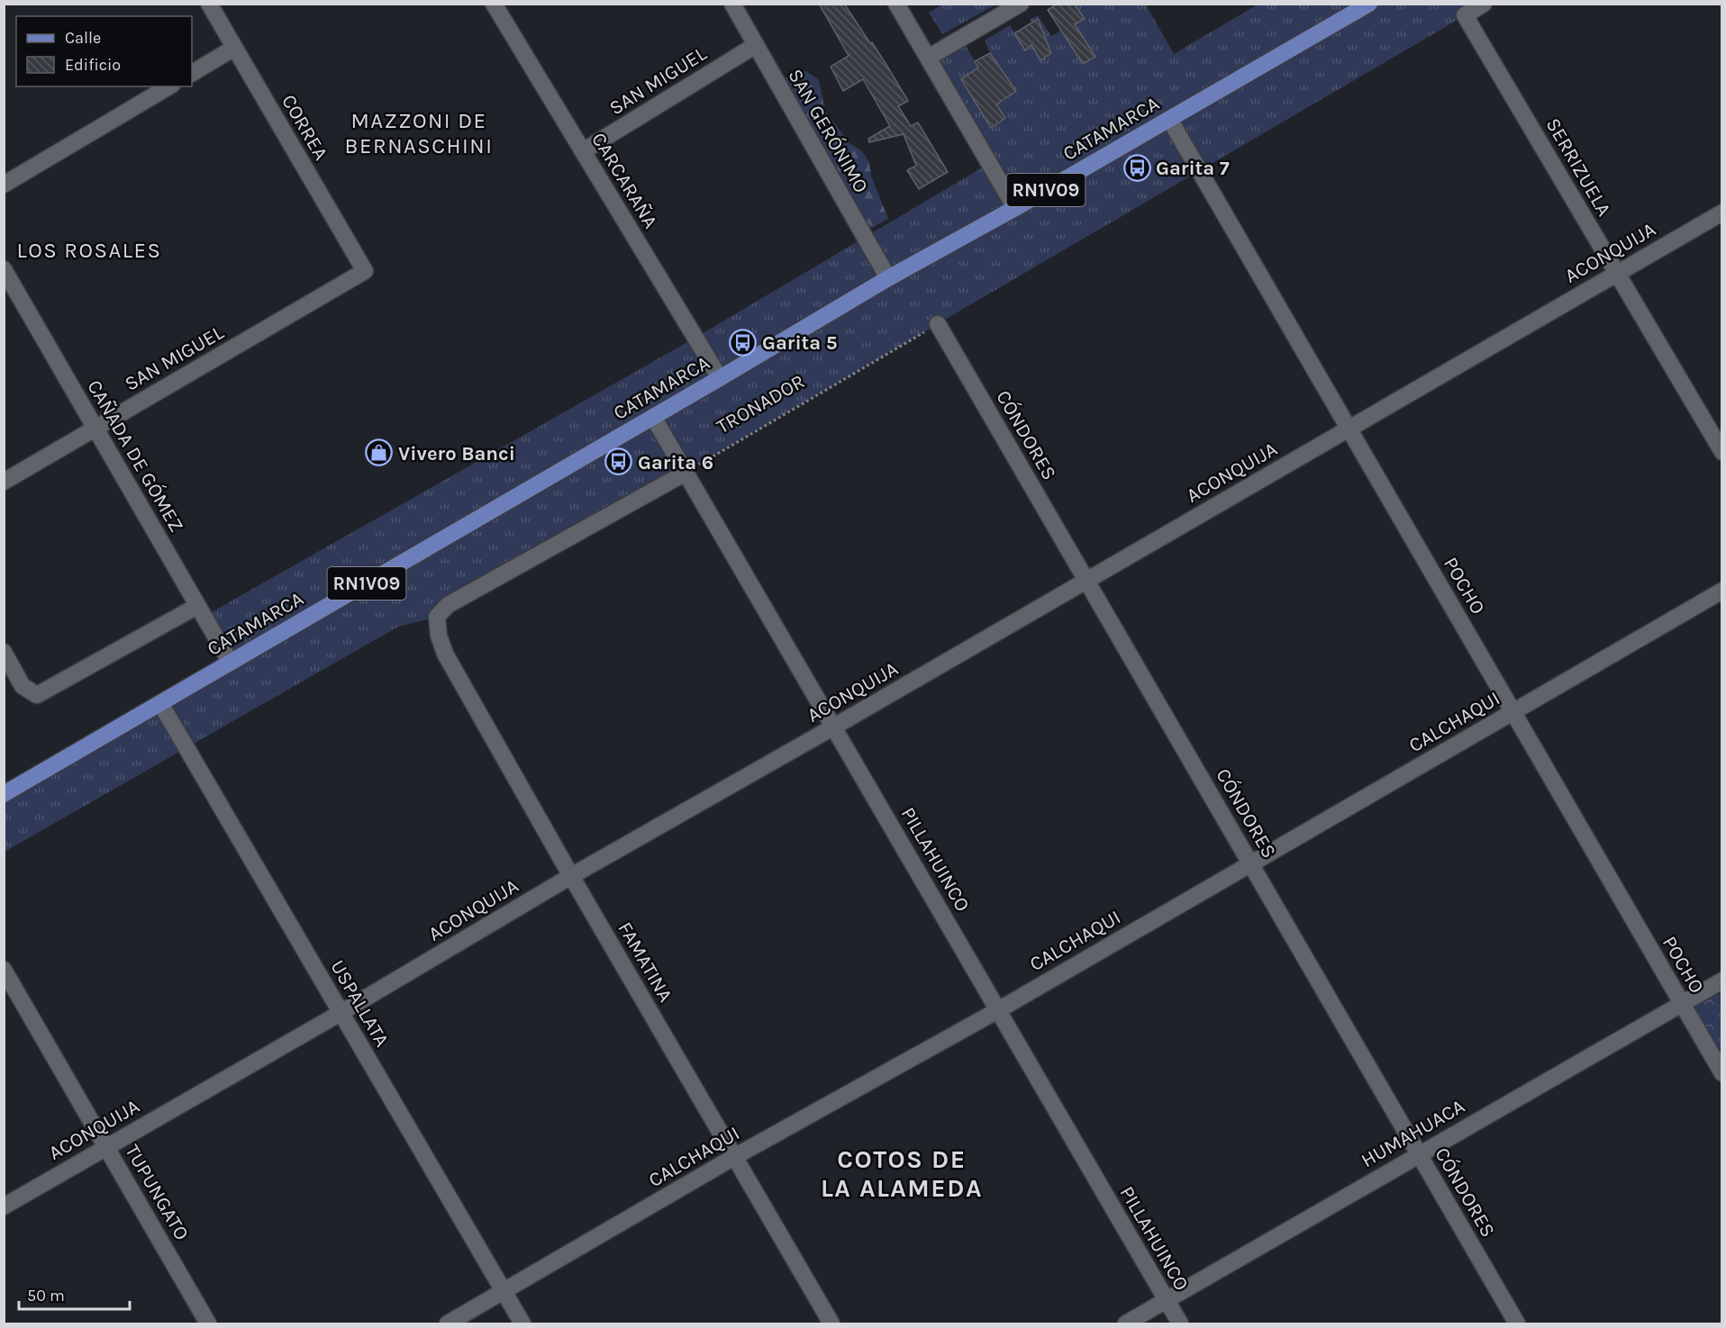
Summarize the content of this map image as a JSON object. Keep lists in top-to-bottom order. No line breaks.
{"streets":{"main road":["CATAMARCA","RN1V09"],"street":["SAN MIGUEL","CORREA","SAN GERÓNIMO","SERRIZUELA","CARCARAÑA","ACONQUIJA","CÓNDORES","CAÑADA DE GÓMEZ","POCHO","CALCHAQUI","PILLAHUINCO","FAMATINA","USPALLATA","HUMAHUACA","TUPUNGATO"],"path":["TRONADOR"]},"crossings":[["SAN MIGUEL","CORREA"],["SAN MIGUEL","SAN GERÓNIMO"],["SAN MIGUEL","CARCARAÑA"],["SAN MIGUEL","CAÑADA DE GÓMEZ"],["CATAMARCA","SAN GERÓNIMO"],["CATAMARCA","CARCARAÑA"],["CATAMARCA","CAÑADA DE GÓMEZ"],["CATAMARCA","POCHO"],["CATAMARCA","PILLAHUINCO"],["CATAMARCA","USPALLATA"],["SERRIZUELA","ACONQUIJA"],["ACONQUIJA","CÓNDORES"],["ACONQUIJA","POCHO"],["ACONQUIJA","PILLAHUINCO"],["ACONQUIJA","FAMATINA"],["ACONQUIJA","USPALLATA"],["ACONQUIJA","TUPUNGATO"],["TRONADOR","CÓNDORES"],["TRONADOR","PILLAHUINCO"],["TRONADOR","FAMATINA"],["CÓNDORES","CALCHAQUI"],["CÓNDORES","HUMAHUACA"],["POCHO","CALCHAQUI"],["POCHO","HUMAHUACA"],["CALCHAQUI","PILLAHUINCO"],["CALCHAQUI","FAMATINA"],["CALCHAQUI","USPALLATA"],["PILLAHUINCO","FAMATINA"],["PILLAHUINCO","HUMAHUACA"]],"districts":["MAZZONI DE BERNASCHINI","LOS ROSALES","COTOS DE LA ALAMEDA"],"places":{"bus stop":["Garita 7","Garita 5","Garita 6"],"shop":["Vivero Banci"]},"legend":["Calle","Edificio"],"scale_bar":"50 m"}
